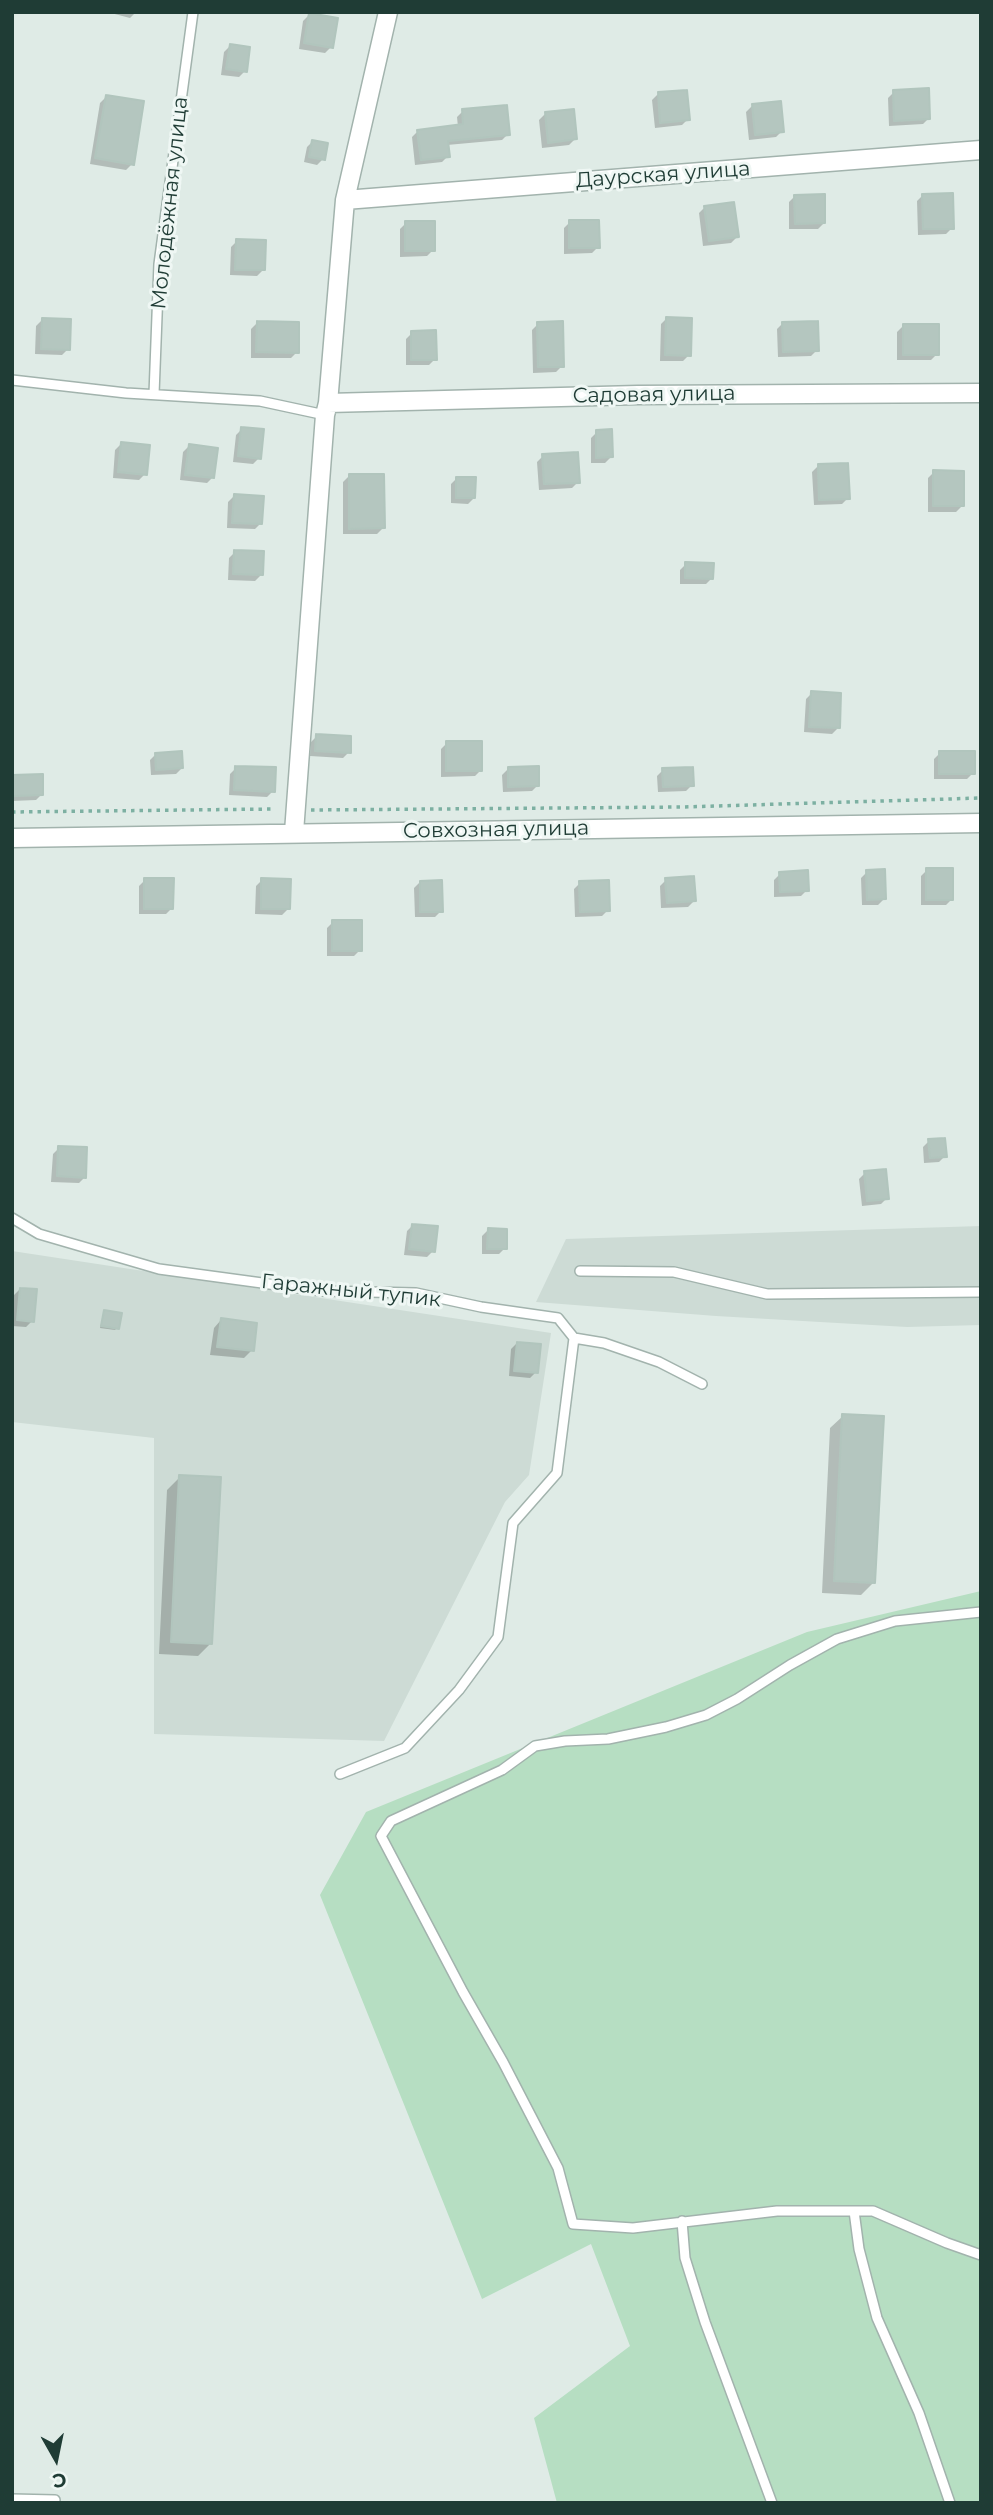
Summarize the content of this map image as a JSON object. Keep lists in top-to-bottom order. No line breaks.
{"streets":{"street":["Даурская улица","Садовая улица","Совхозная улица"],"lane":["Молодёжная улица","Гаражный тупик"]},"north":"bottom"}
